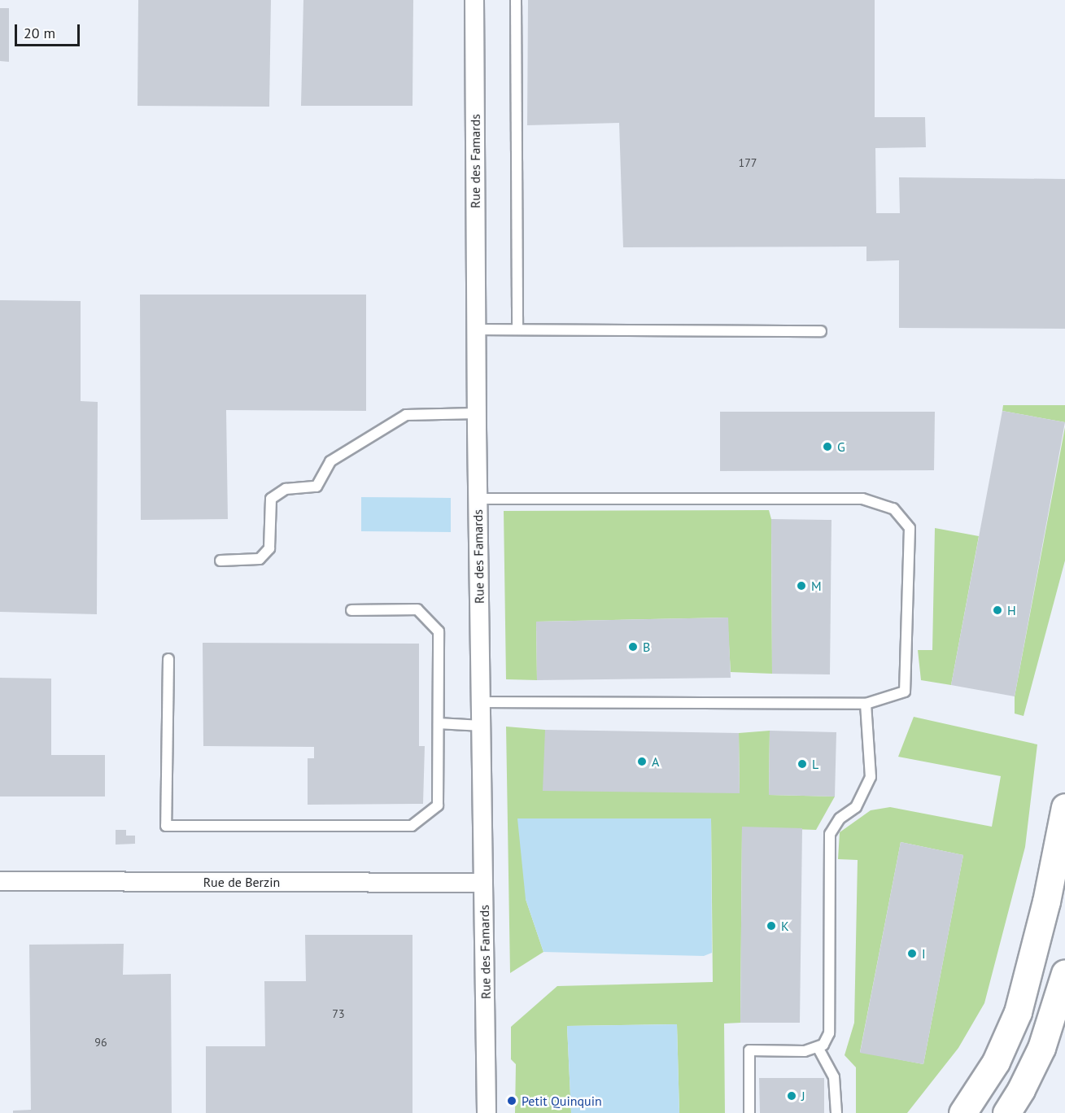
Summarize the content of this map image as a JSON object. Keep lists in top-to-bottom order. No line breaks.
{"streets":{"street":["Rue des Famards","Rue de Berzin"]},"crossings":[["Rue des Famards","Rue de Berzin"]],"places":["G","M","H","B","A","L","K","I","J","Petit Quinquin"],"house_numbers":["177","73","96"],"scale_bar":"20 m"}
